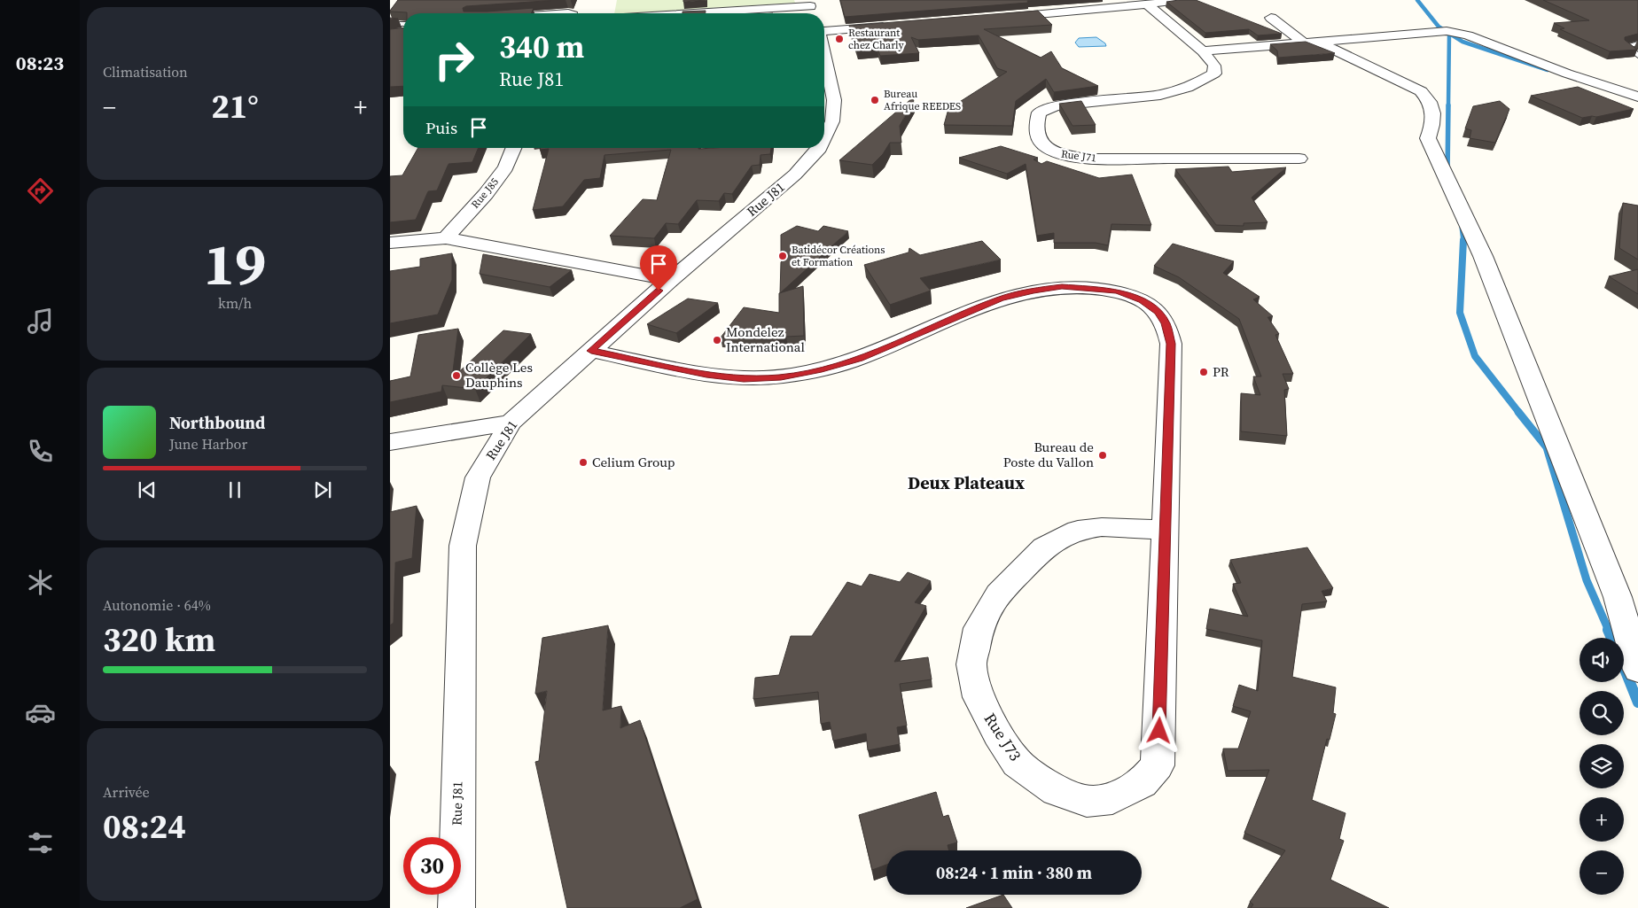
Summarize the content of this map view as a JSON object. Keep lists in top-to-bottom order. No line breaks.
{"streets":{"street":["Rue J71","Rue J85","Rue J81","Rue J73"]},"crossings":[["Rue J81","Rue J73"]],"districts":["Deux Plateaux"],"places":["Restaurant chez Charly","Bureau Afrique REEDES","Batidécor Créations et Formation","Mondelez International","PR","Collège Les Dauphins","Bureau de Poste du Vallon","Celium Group"],"page":{"tabs":"08:23","tile":["Climatisation",["19","km/h"],["Autonomie · 64%","320 km"],["Arrivée","08:24"]],"turn":["340 m","Rue J81"],"heat":["−","21°","+"],"then":"Puis","song":["Northbound","June Harbor"],"map_buttons":["+","−"],"limit":"30","trip":"08:24 · 1 min · 380 m"}}
